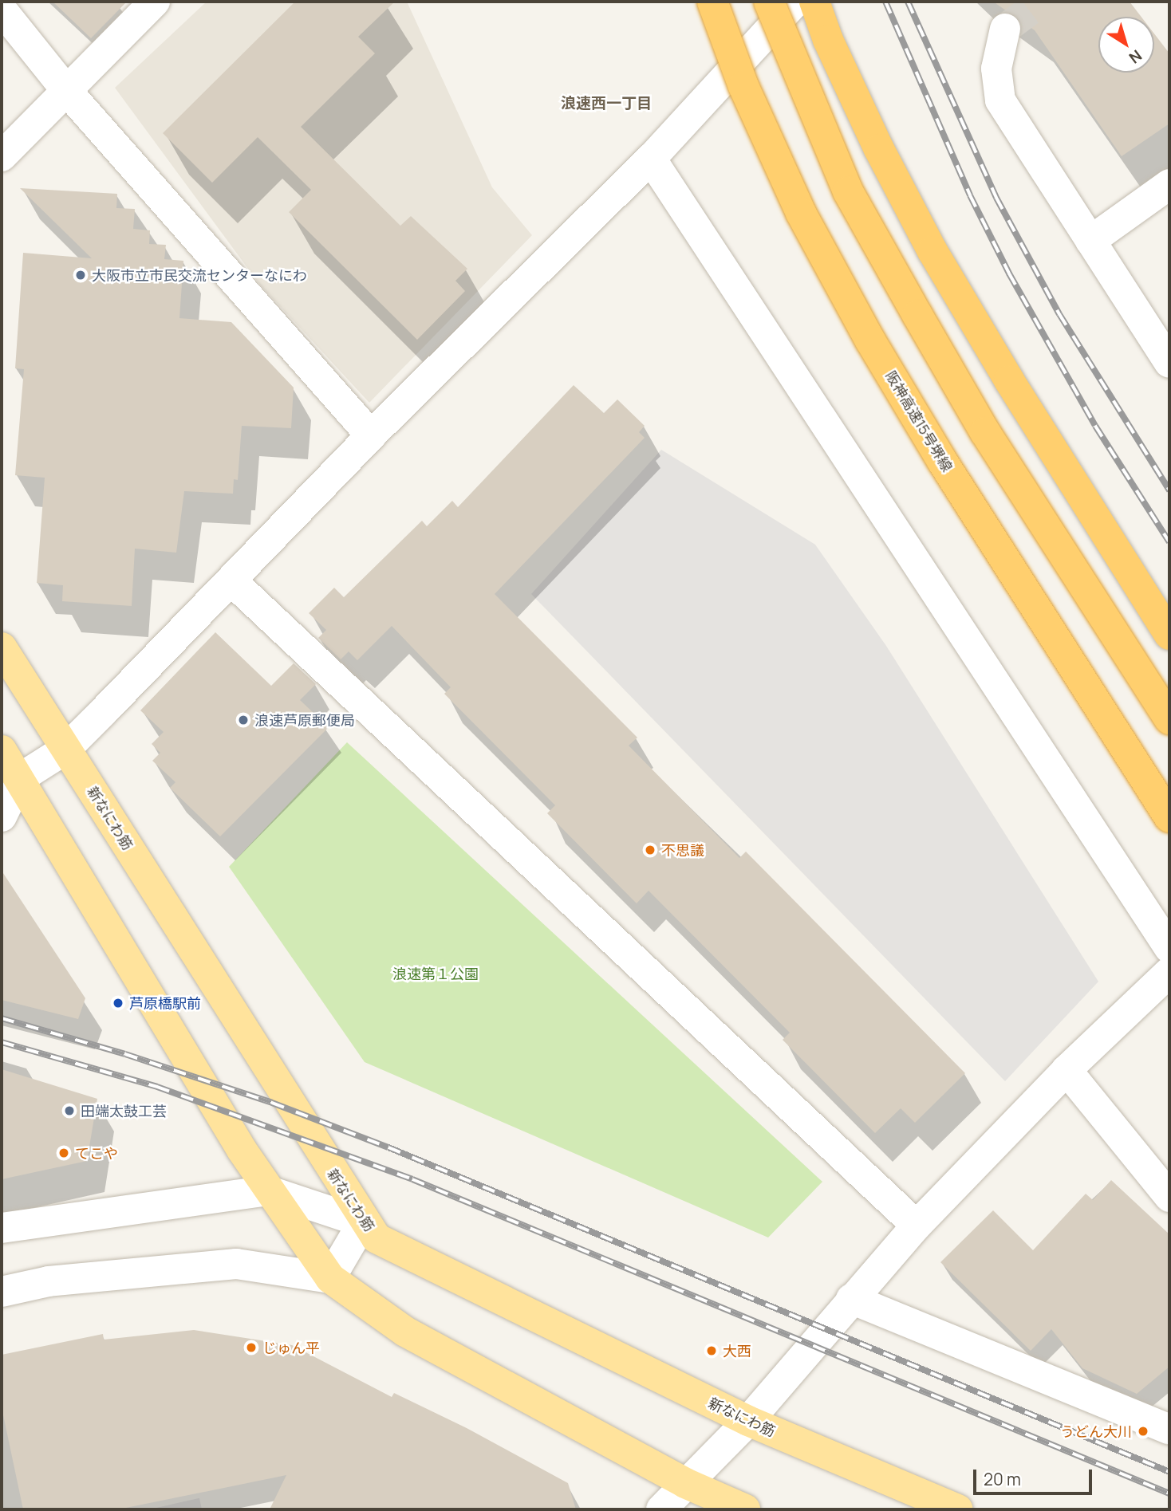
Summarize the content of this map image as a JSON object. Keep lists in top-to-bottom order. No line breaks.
{"streets":{"highway":["阪神高速15号堺線"],"main road":["新なにわ筋"]},"districts":["浪速西一丁目"],"parks":["浪速第１公園"],"places":["大阪市立市民交流センターなにわ","浪速芦原郵便局","不思議","芦原橋駅前","田端太鼓工芸","てこや","じゅん平","大西","うどん大川"],"scale_bar":"20 m","north":"bottom right"}
